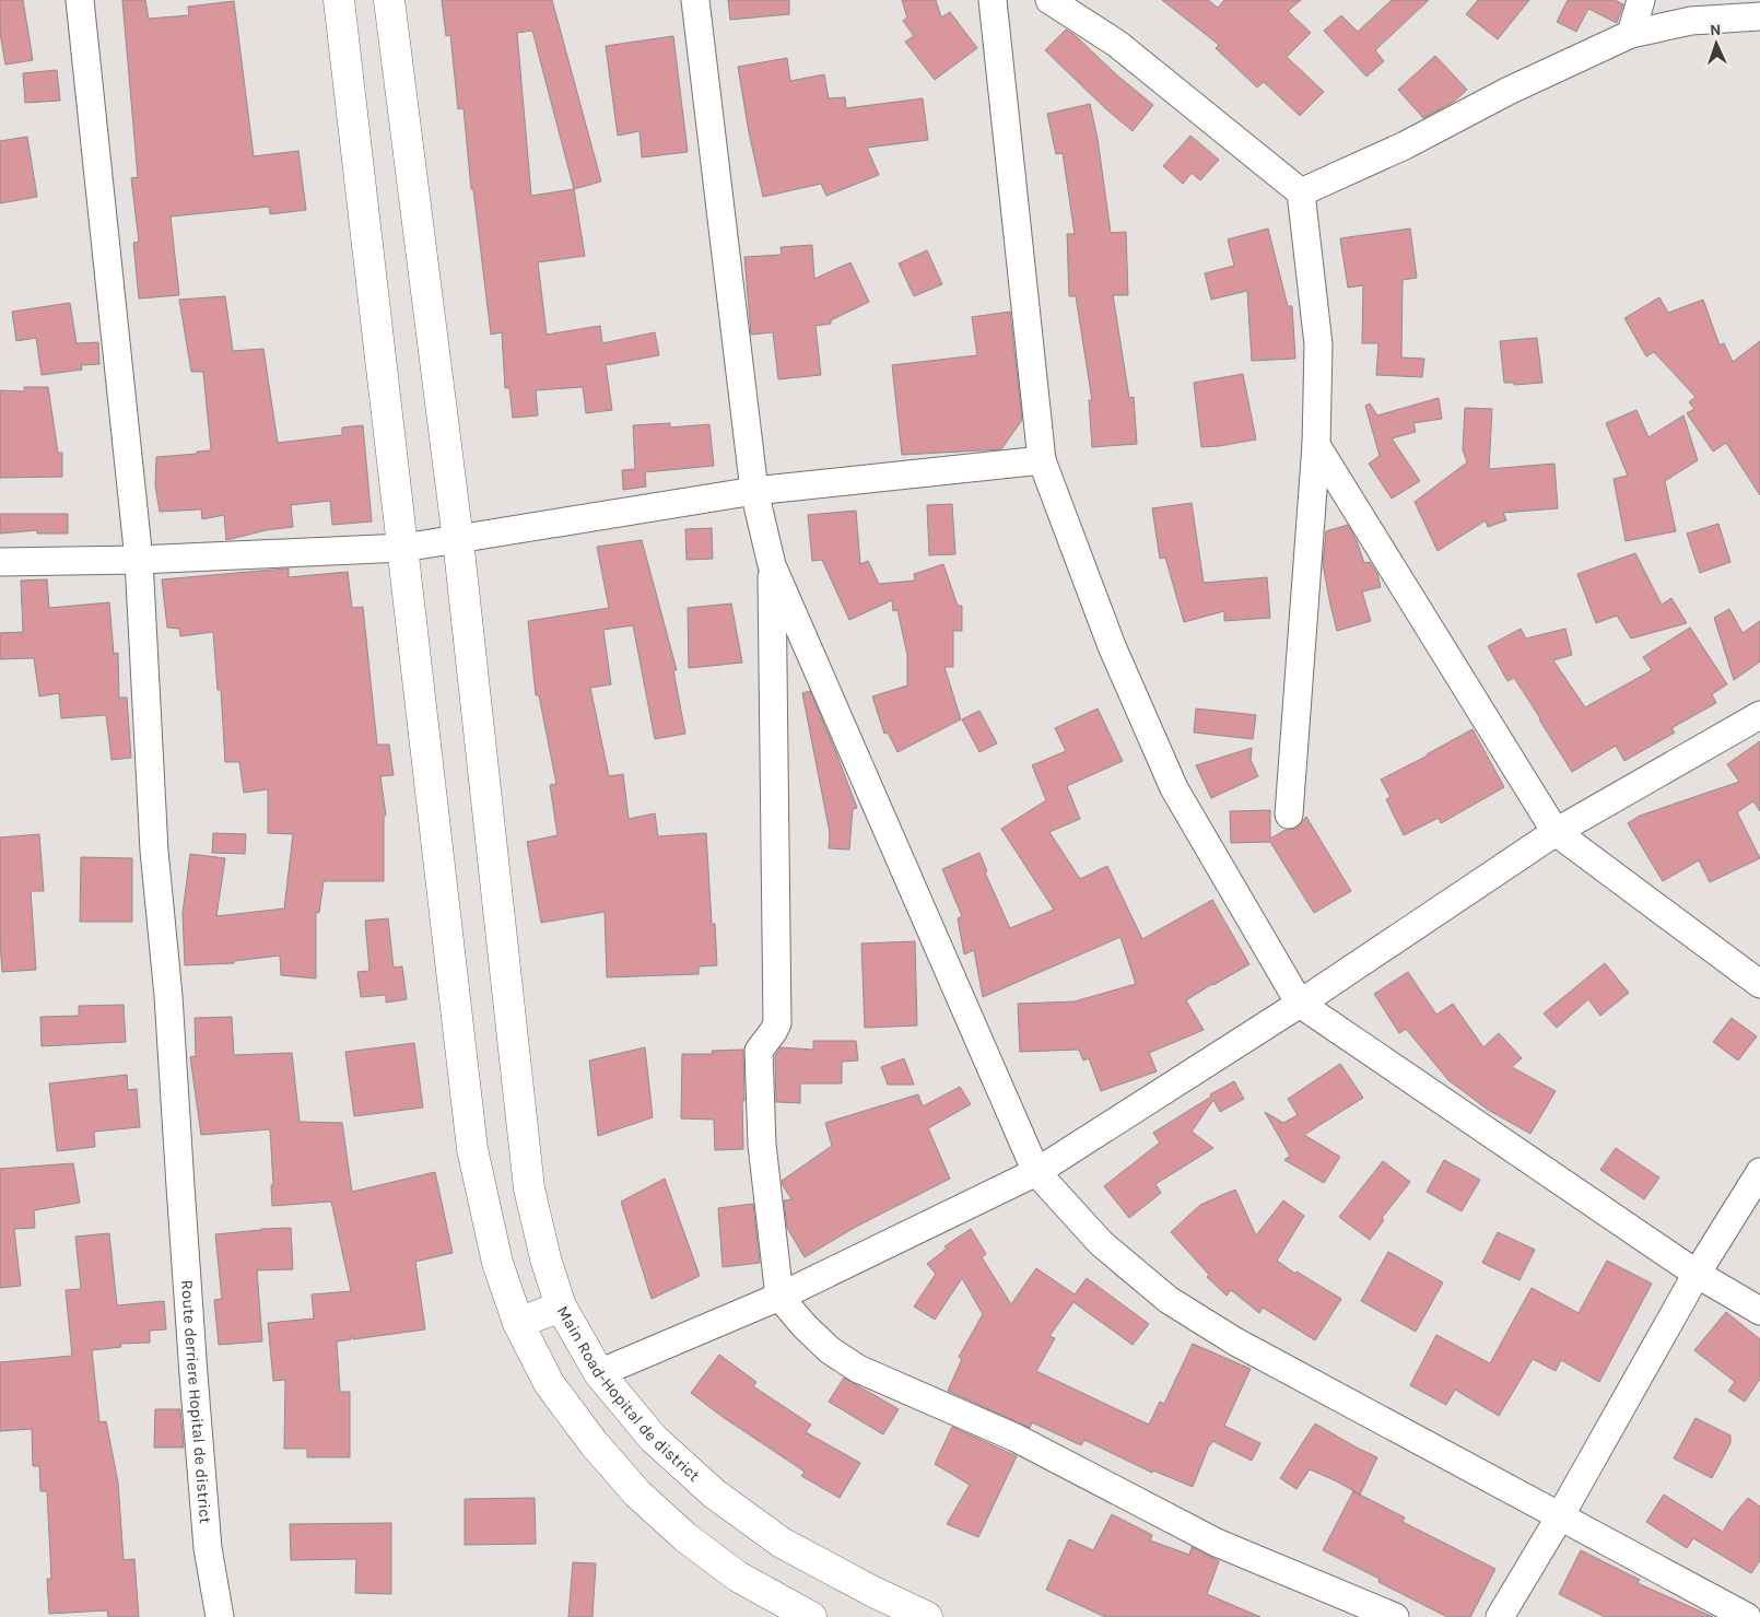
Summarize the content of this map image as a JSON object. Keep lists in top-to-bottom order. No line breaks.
{"streets":{"main road":["Main Road-Hopital de district"],"street":["Route derriere Hopital de district"]},"north":"top"}
